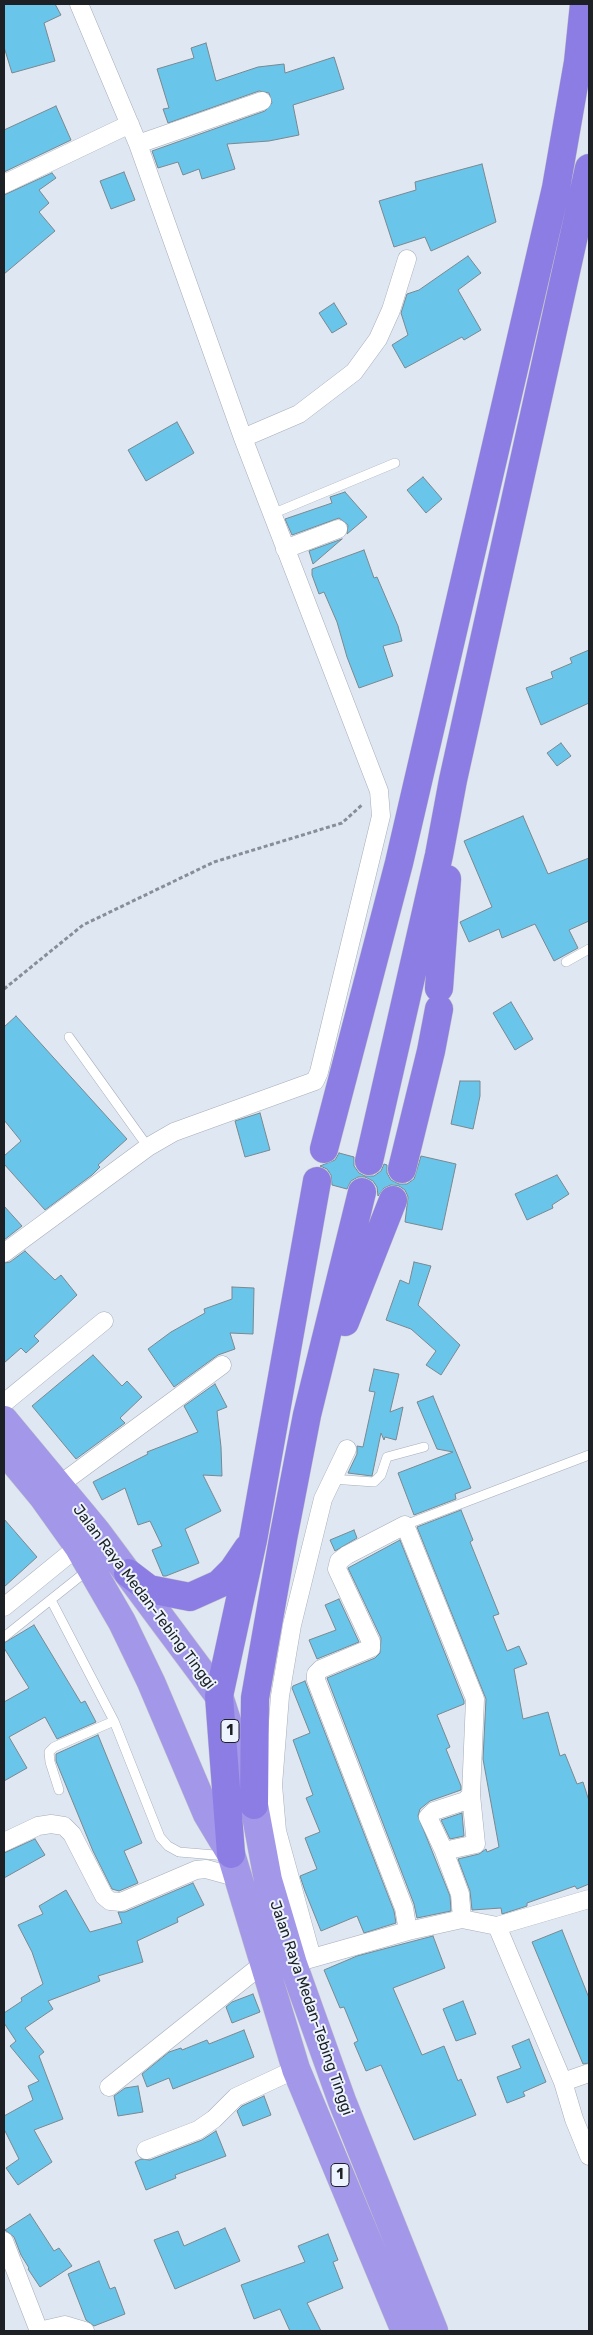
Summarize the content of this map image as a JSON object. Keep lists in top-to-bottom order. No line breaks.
{"streets":{"highway":["Jalan Raya Medan-Tebing Tinggi","1"]}}
